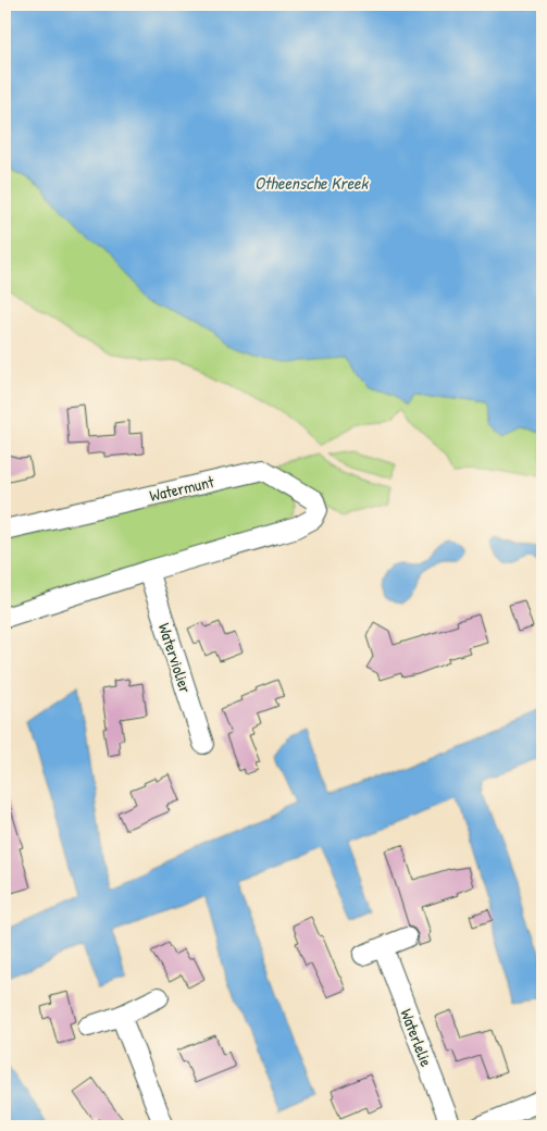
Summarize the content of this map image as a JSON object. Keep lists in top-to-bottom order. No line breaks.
{"streets":{"street":["Watermunt","Waterviolier","Waterlelie"]},"crossings":[["Watermunt","Waterviolier"]],"water":["Otheensche Kreek"]}
